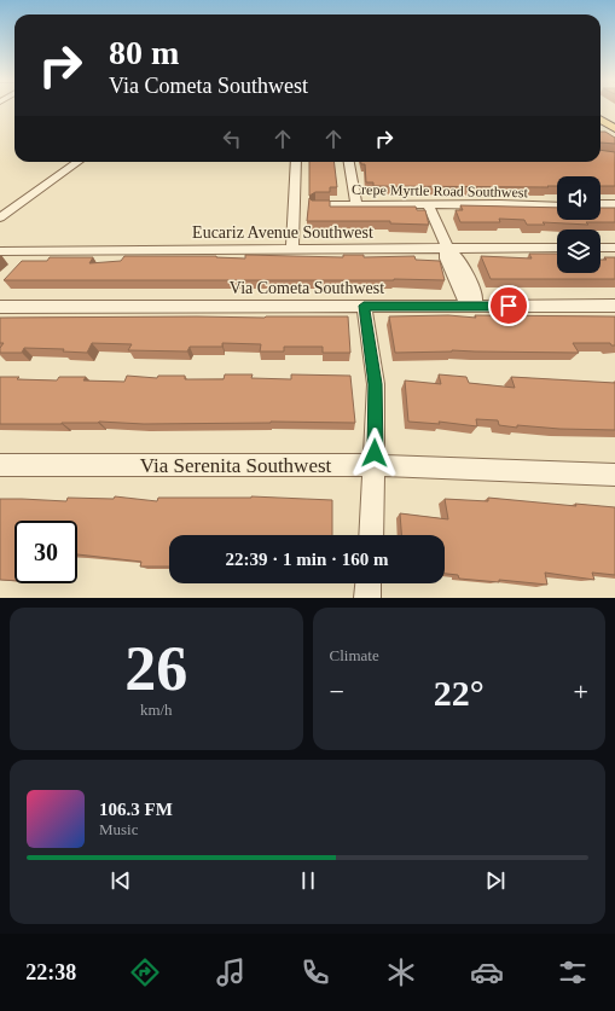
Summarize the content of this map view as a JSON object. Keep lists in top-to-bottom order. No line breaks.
{"streets":{"street":["Crepe Myrtle Road Southwest","Eucariz Avenue Southwest","Via Cometa Southwest","Via Serenita Southwest"]},"page":{"turn":["80 m","Via Cometa Southwest"],"limit":"30","trip":"22:39 · 1 min · 160 m","tile":[["26","km/h"],"Climate"],"heat":["−","22°","+"],"song":["106.3 FM","Music"],"tabs":"22:38"}}
